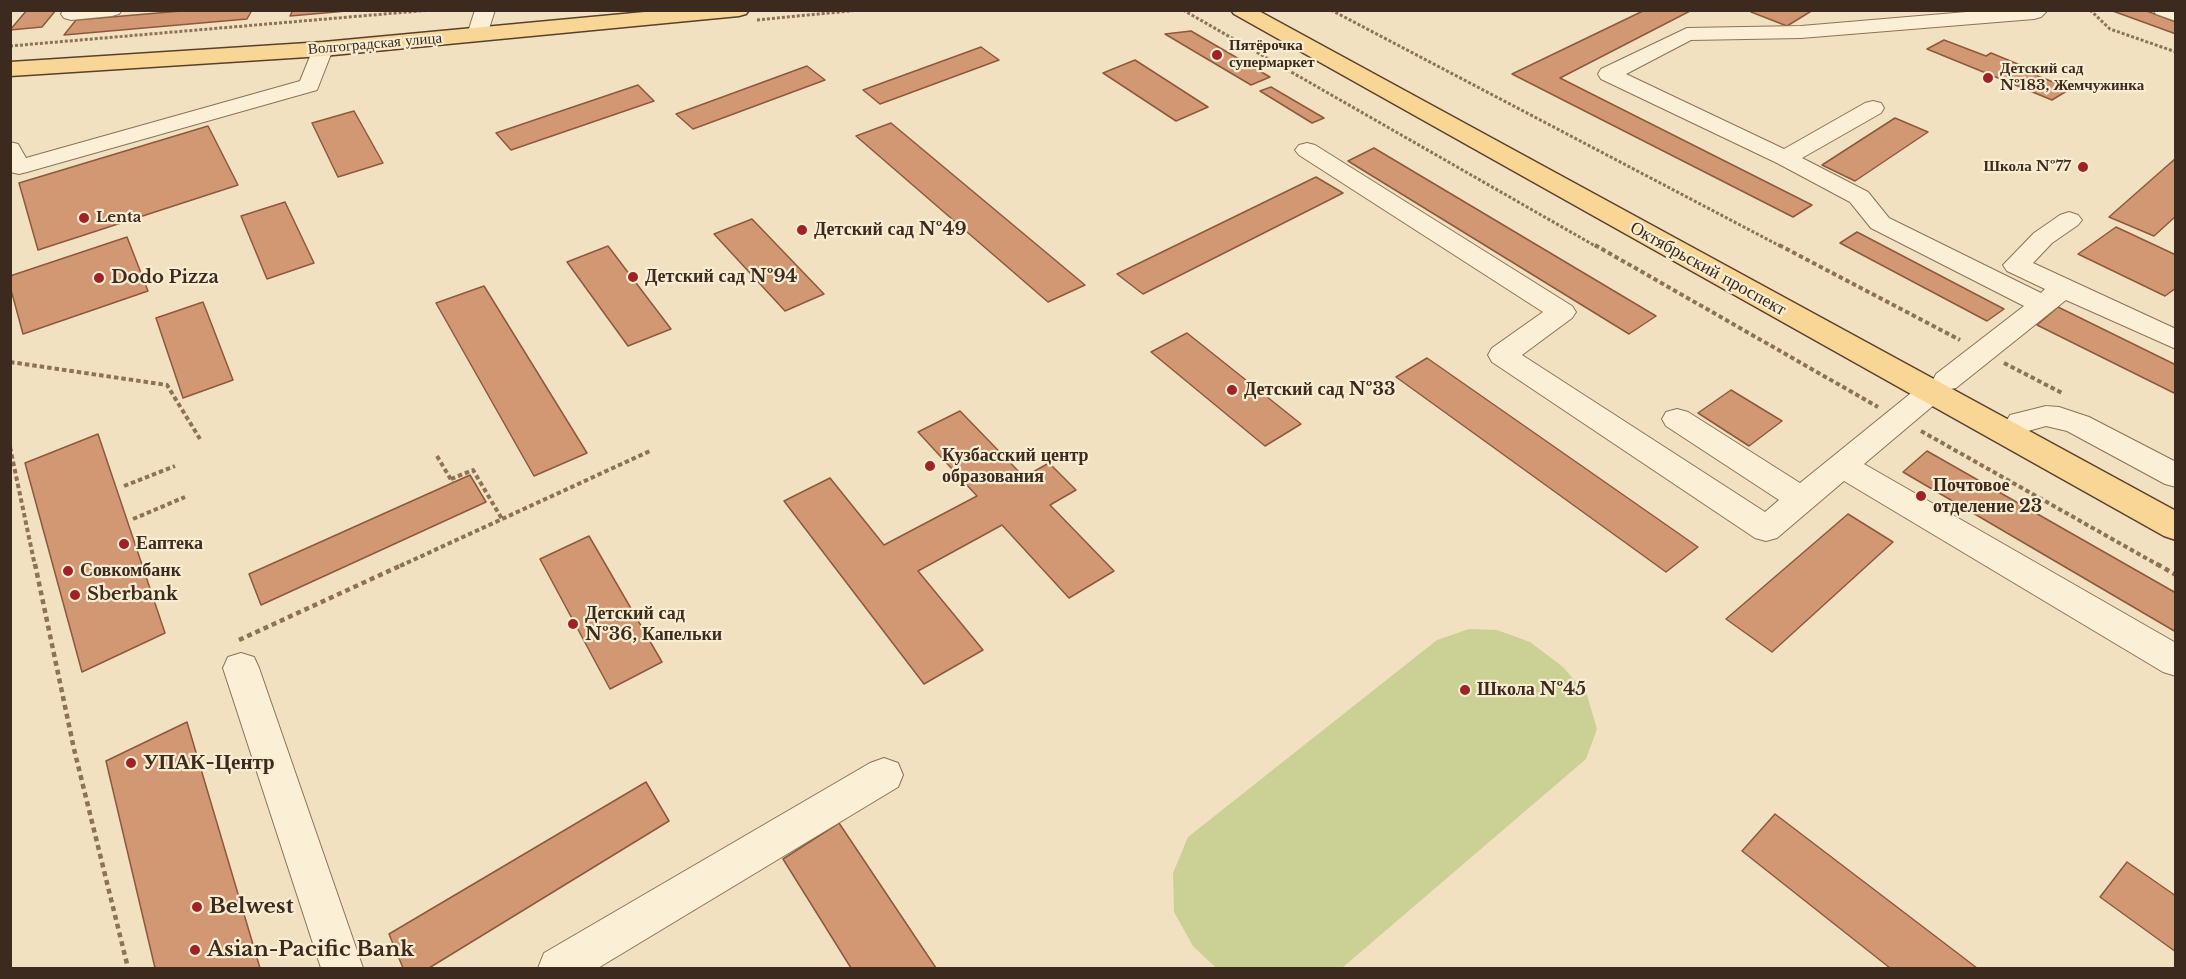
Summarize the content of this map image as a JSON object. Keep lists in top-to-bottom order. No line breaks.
{"streets":{"main road":["Волгоградская улица","Октябрьский проспект"]},"places":["Пятёрочка супермаркет","Детский сад №183, Жемчужинка","Школа №77","Lenta","Детский сад №49","Детский сад №94","Dodo Pizza","Детский сад №33","Кузбасский центр образования","Почтовое отделение 23","Еаптека","Совкомбанк","Sberbank","Детский сад №36, Капельки","Школа №45","УПАК-Центр","Belwest","Asian-Pacific Bank"]}
